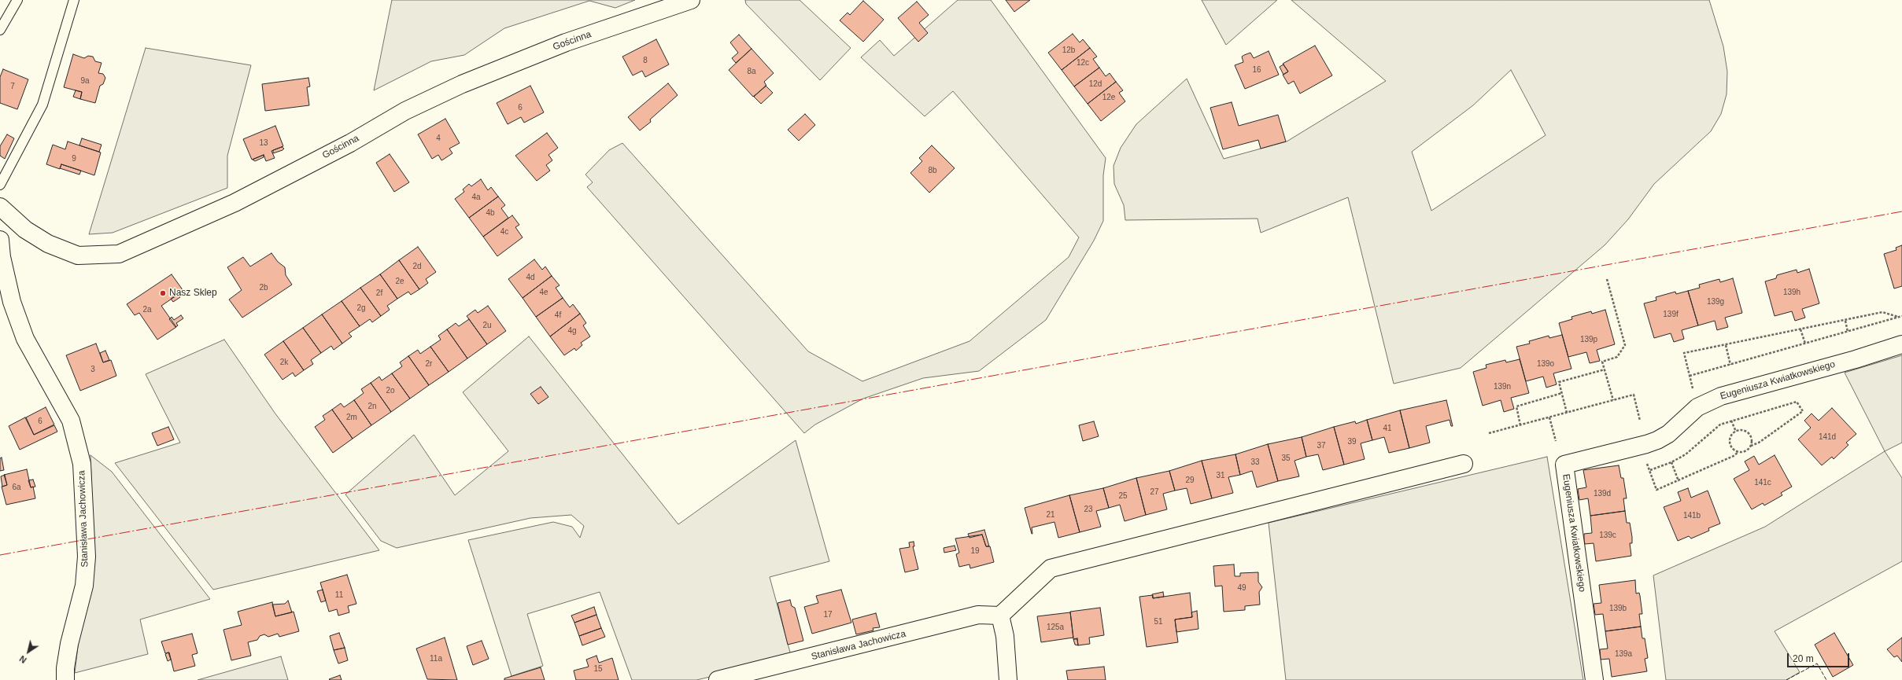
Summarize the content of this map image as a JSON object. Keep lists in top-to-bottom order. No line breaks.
{"streets":{"street":["Gościnna","Eugeniusza Kwiatkowskiego","Stanisława Jachowicza"]},"places":["Nasz Sklep"],"house_numbers":["12b","8","12c","16","8a","9a","12d","7","12e","6","4","13","9","8b","4a","4b","4c","2d","4d","2e","2b","4e","139h","2f","139g","2g","2a","139f","4f","2u","4g","139p","2k","2r","139o","3","139n","2o","2n","2m","6","41","141d","39","37","35","33","31","29","141c","6a","27","139d","25","23","21","141b","139c","19","49","11","139b","17","51","125a","139a","11a","15"],"scale_bar":"20 m","north":"bottom left"}
